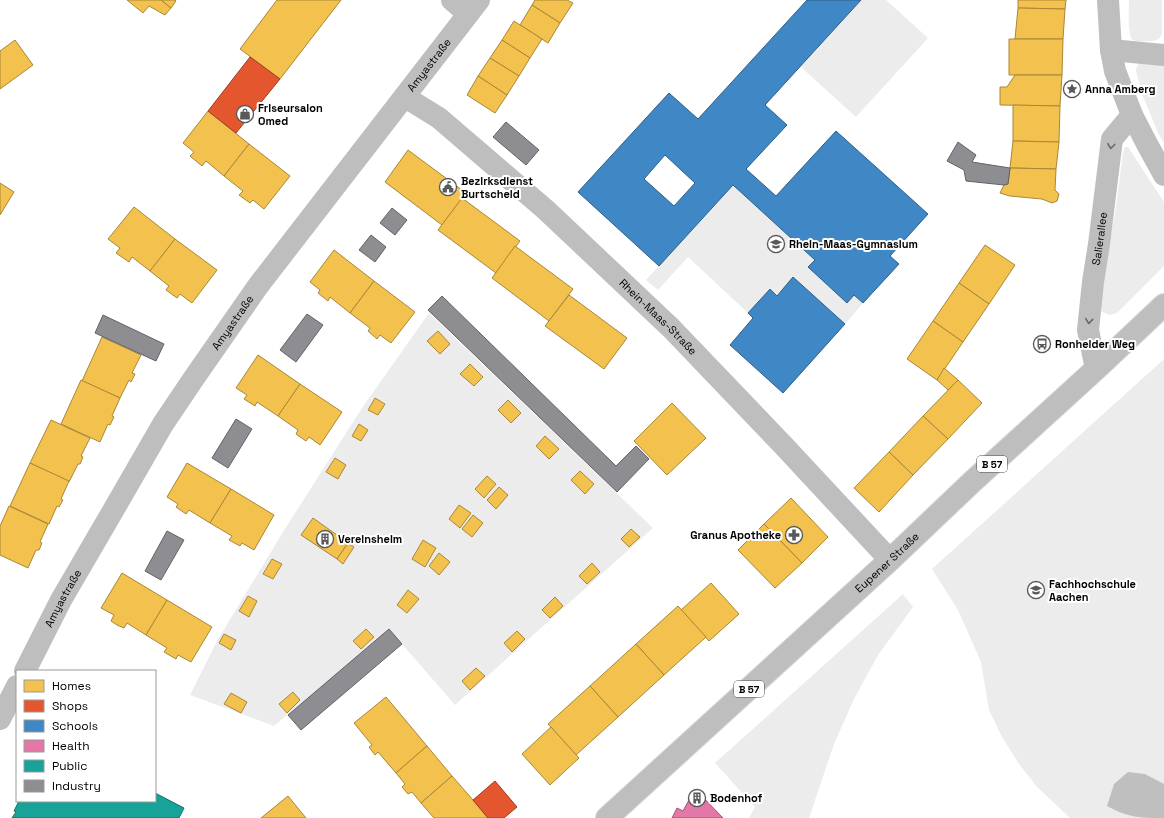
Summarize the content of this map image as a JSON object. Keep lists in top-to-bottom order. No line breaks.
{"streets":{"street":["Amyastraße","Salierallee","Rhein-Maas-Straße","B 57","Eupener Straße"]},"crossings":[["Amyastraße","Rhein-Maas-Straße"],["Salierallee","Eupener Straße"],["Rhein-Maas-Straße","Eupener Straße"]],"one_way":["Salierallee"],"places":{"place":["Anna Amberg"],"shop":["Friseursalon Omed"],"public building":["Bezirksdienst Burtscheid"],"school or university":["Rhein-Maas-Gymnasium","Fachhochschule Aachen"],"bus stop":["Ronheider Weg"],"pharmacy":["Granus Apotheke"],"building":["Vereinsheim","Bodenhof"]},"legend":["Homes","Shops","Schools","Health","Public","Industry"]}
